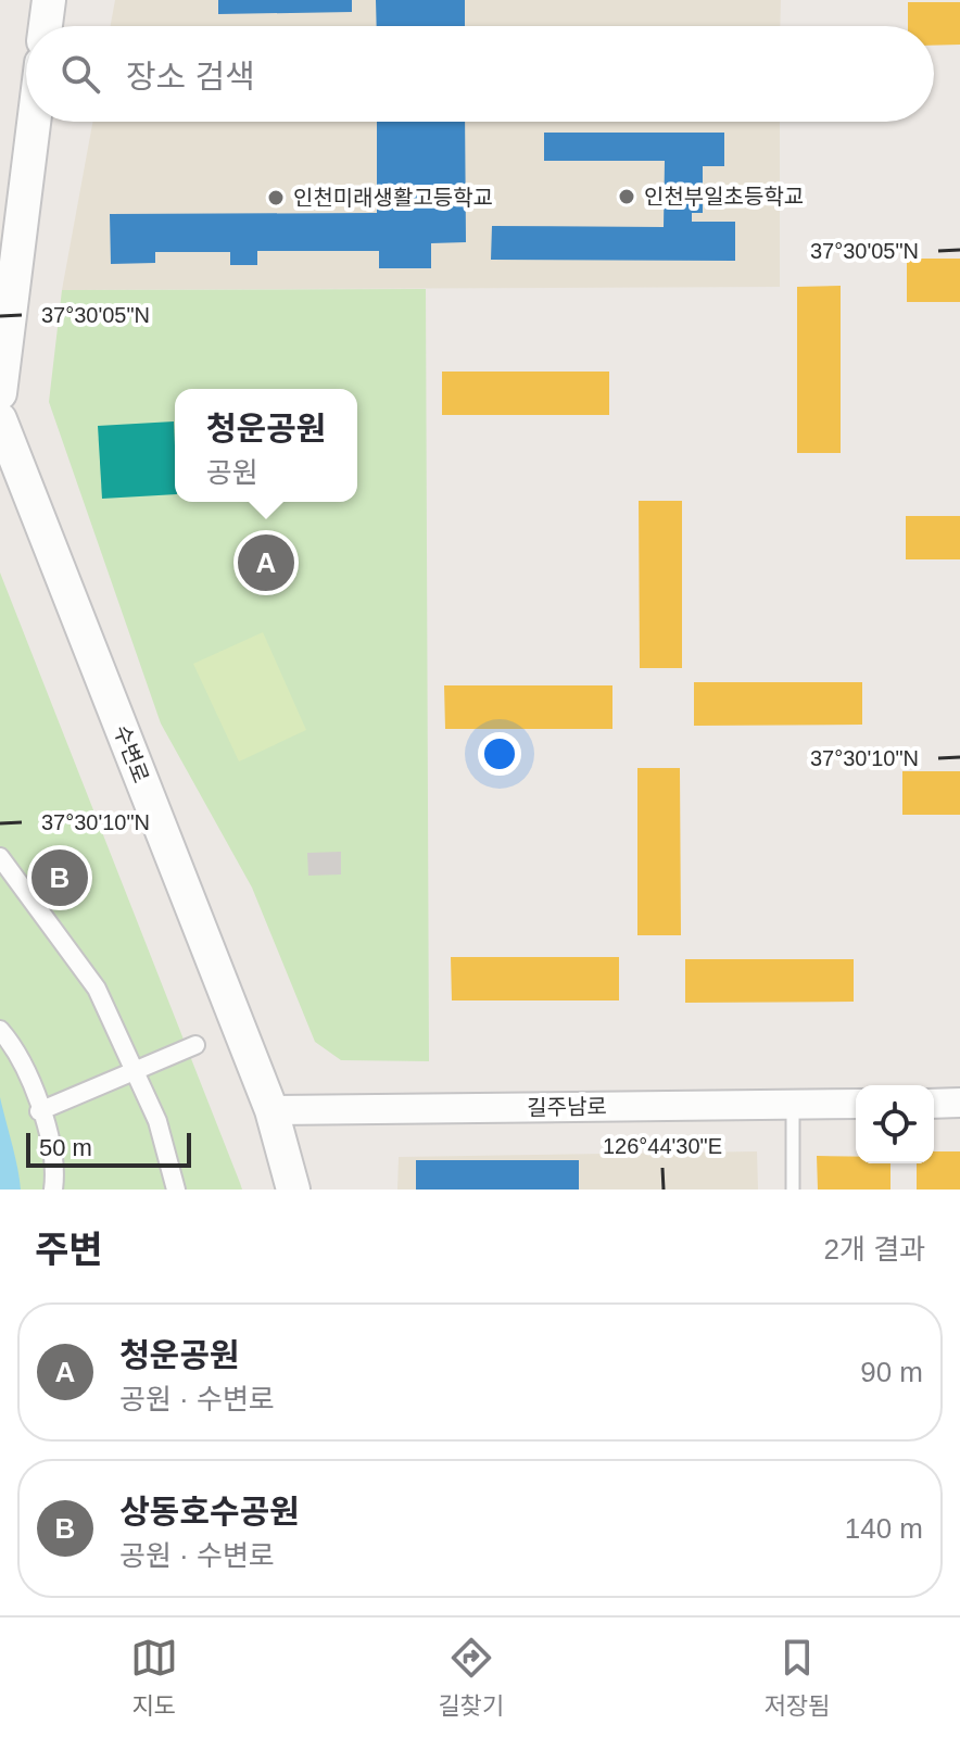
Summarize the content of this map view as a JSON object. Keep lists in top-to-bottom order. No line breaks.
{"streets":{"main road":["수변로"],"street":["길주남로"]},"crossings":[["수변로","길주남로"]],"places":["인천부일초등학교","인천미래생활고등학교"],"scale_bar":"50 m","page":{"search":"장소 검색","popup":["청운공원","공원"],"pins":["A","B"],"scale":"50 m","heading":["주변","2개 결과"],"list":[{"mark":"A","name":"청운공원","note":"공원 · 수변로","value":"90 m"},{"mark":"B","name":"상동호수공원","note":"공원 · 수변로","value":"140 m"}],"nav":["지도","길찾기","저장됨"]},"coordinates":["37°30'05\"N","37°30'10\"N","126°44'30\"E"]}
